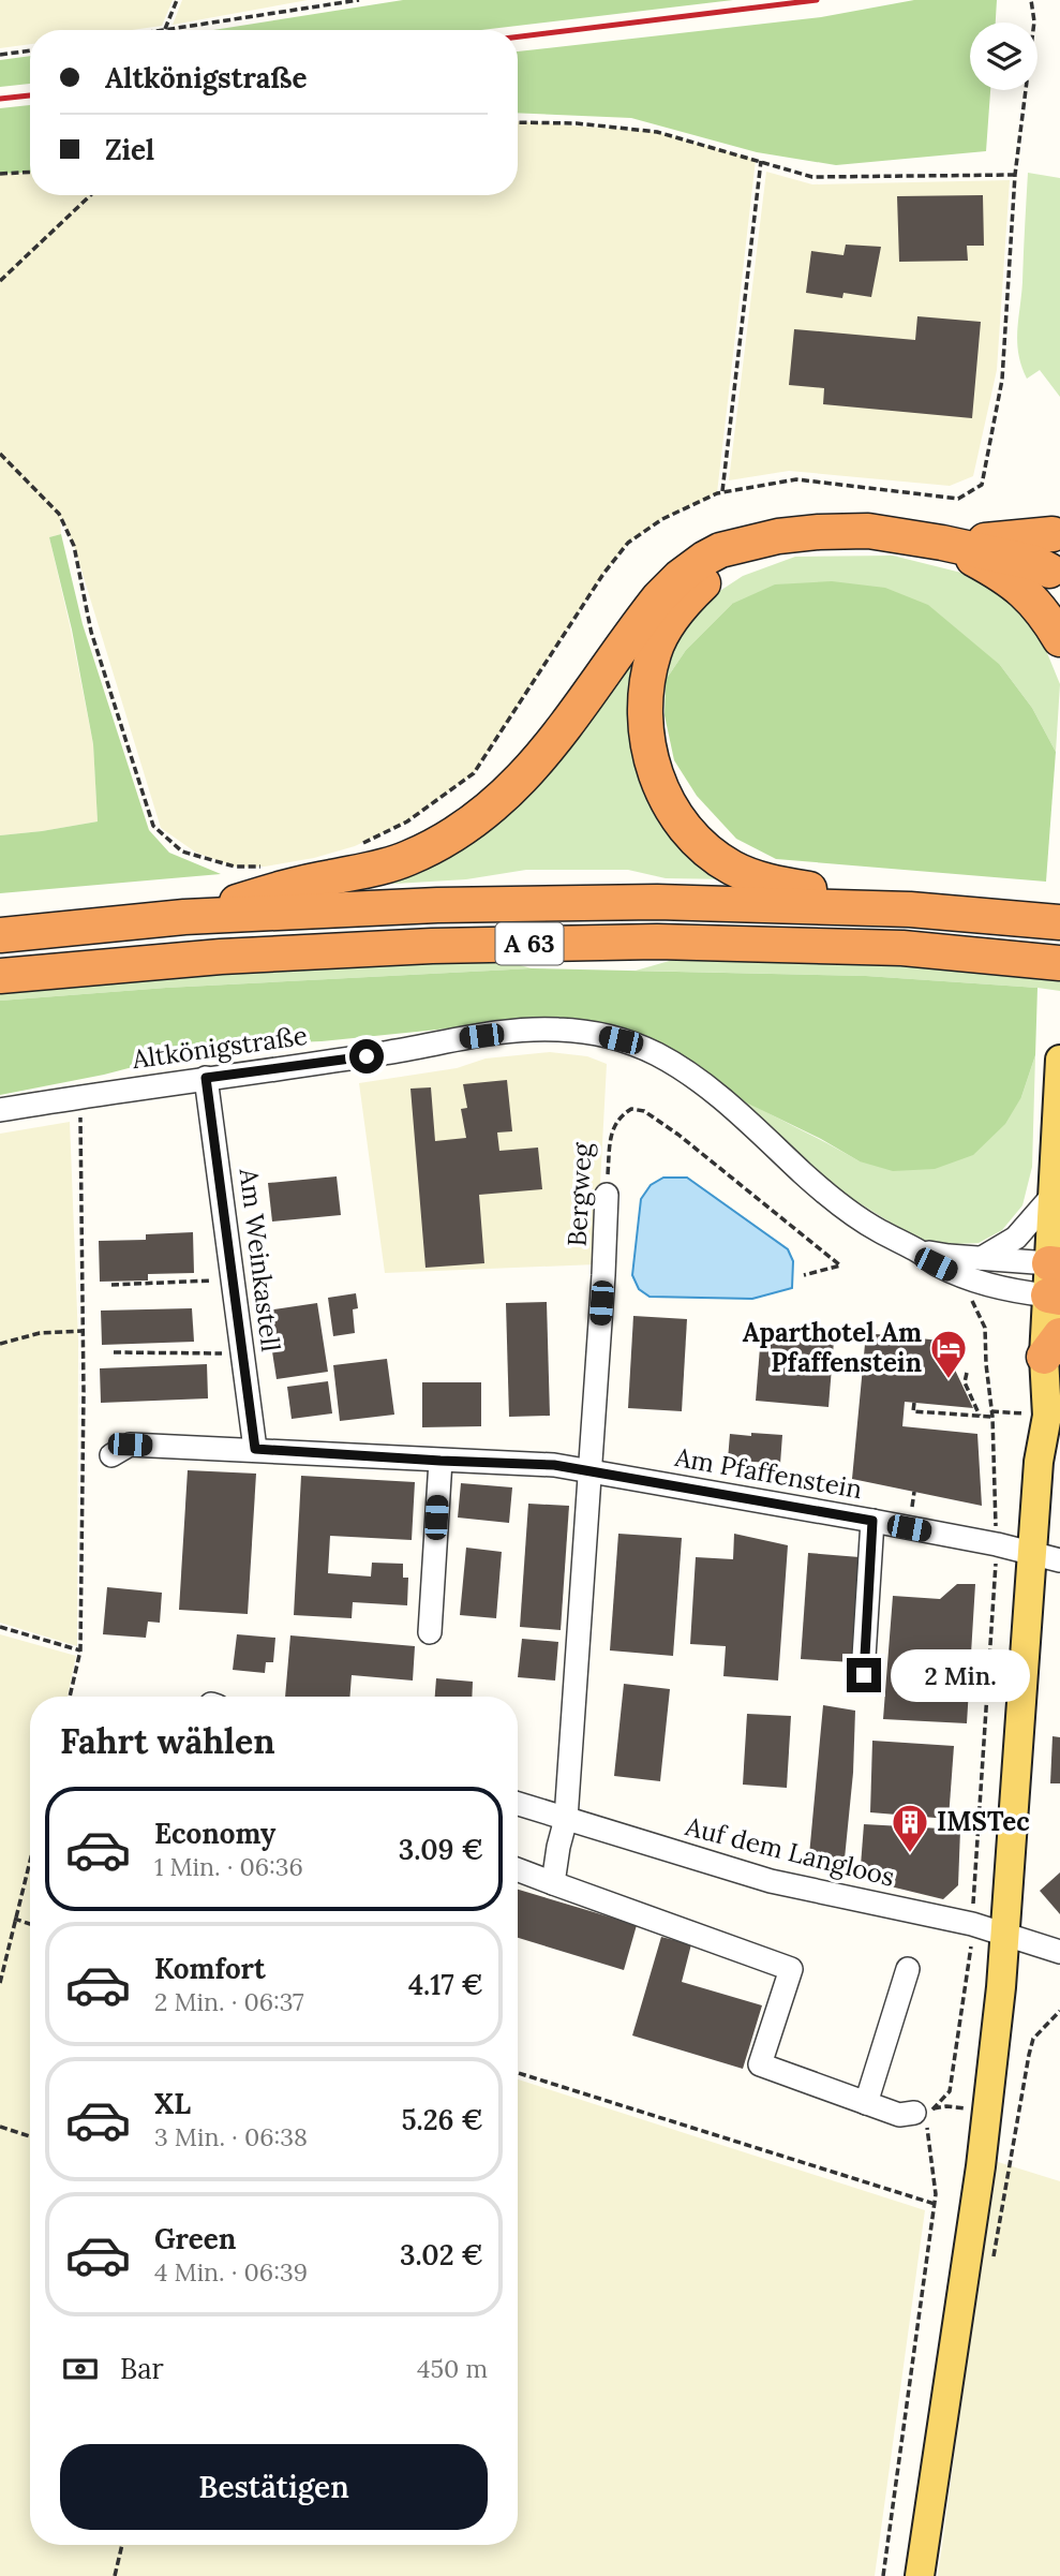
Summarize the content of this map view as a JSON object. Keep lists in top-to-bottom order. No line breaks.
{"streets":{"highway":["A 63"],"street":["Altkönigstraße","Bergweg","Am Weinkastell","Am Pfaffenstein","Auf dem Langloos"]},"crossings":[["Altkönigstraße","Am Weinkastell"],["Bergweg","Am Pfaffenstein"],["Bergweg","Auf dem Langloos"]],"places":{"hotel":["Aparthotel Am Pfaffenstein"],"building":["IMSTec"]},"page":{"banner":["Altkönigstraße","Ziel"],"bubble":"2 Min.","heading":"Fahrt wählen","list":[{"name":"Economy","note":"1 Min. · 06:36","value":"3.09 €"},{"name":"Komfort","note":"2 Min. · 06:37","value":"4.17 €"},{"name":"XL","note":"3 Min. · 06:38","value":"5.26 €"},{"name":"Green","note":"4 Min. · 06:39","value":"3.02 €"}],"pay":["Bar","450 m"],"buttons":"Bestätigen"}}
